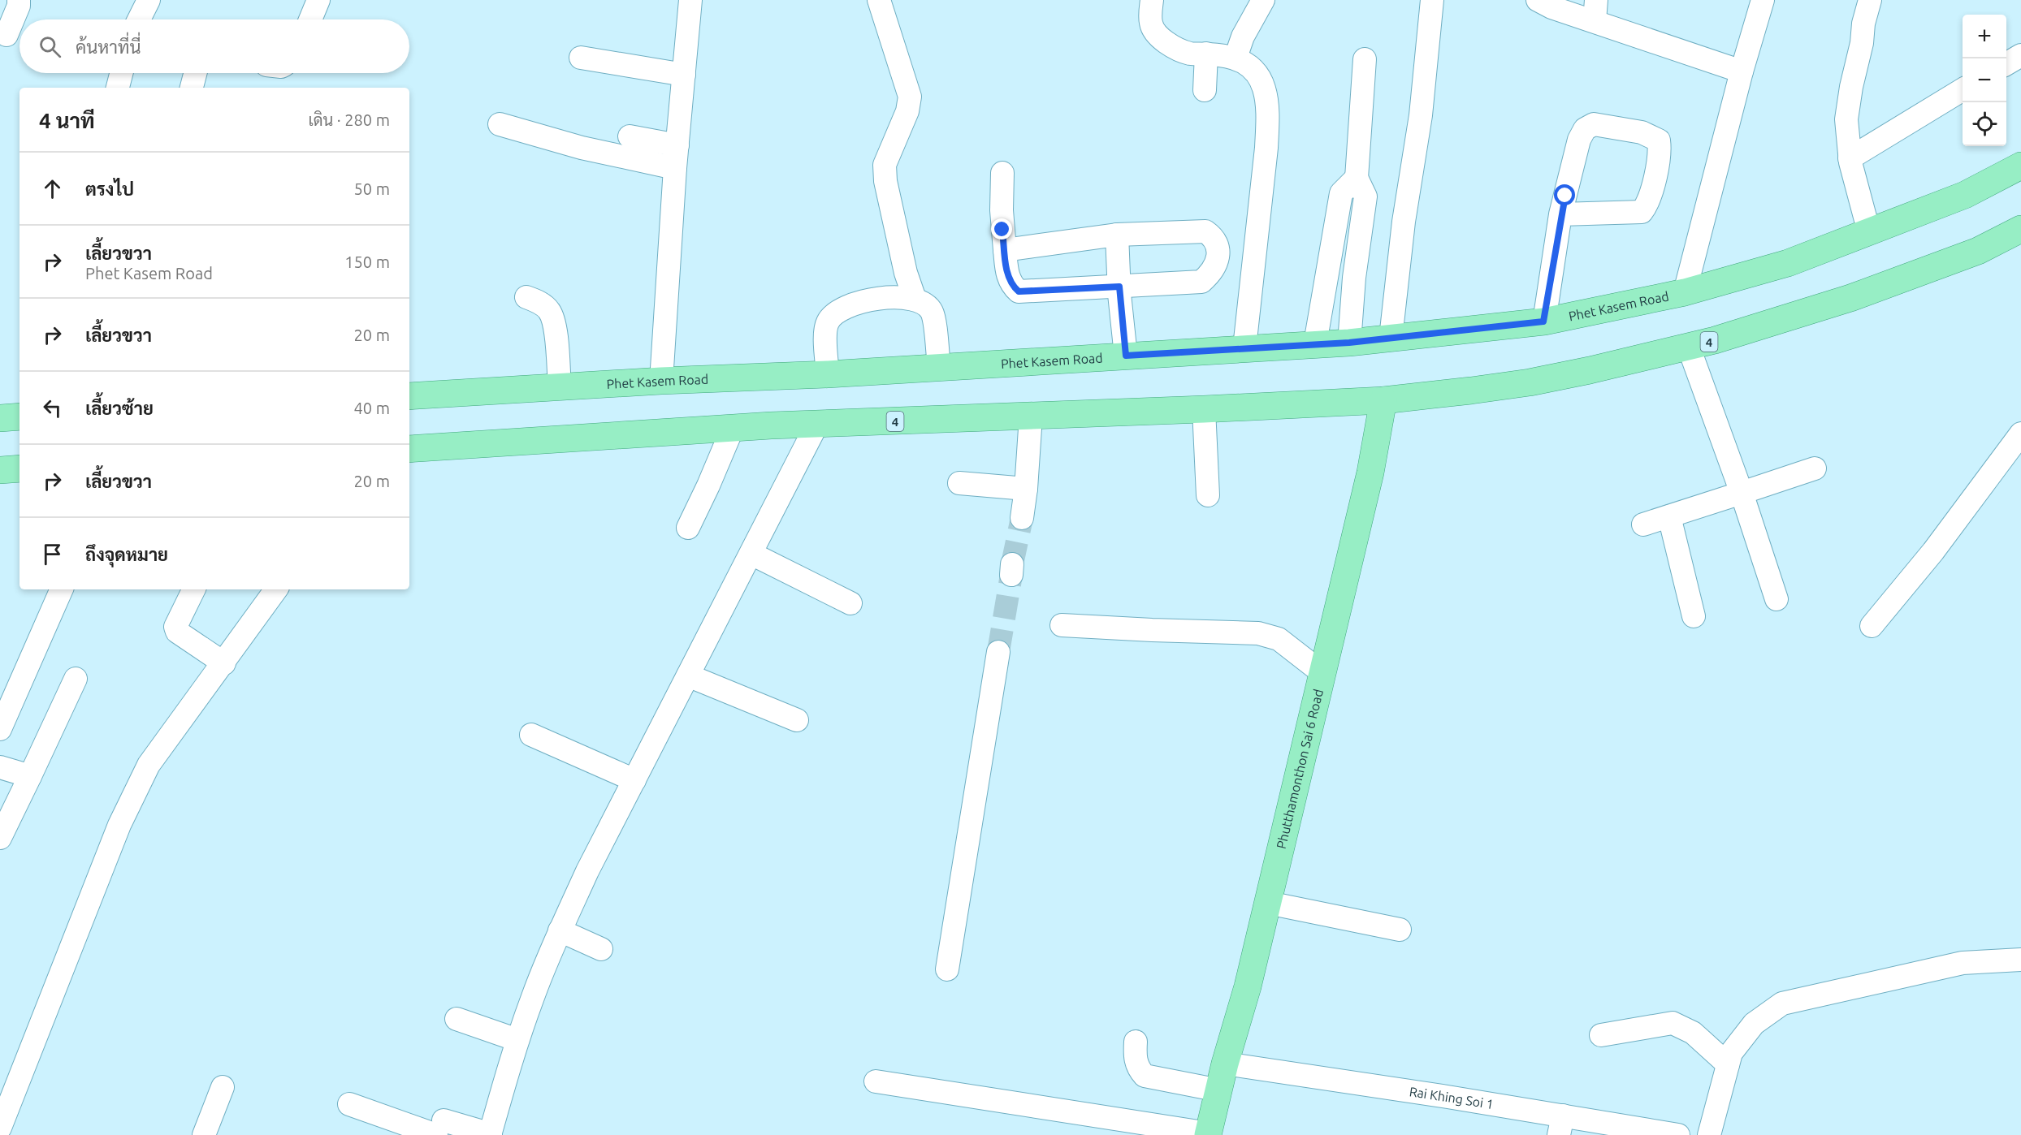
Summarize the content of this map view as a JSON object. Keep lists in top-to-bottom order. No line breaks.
{"streets":{"main road":["Phet Kasem Road","4","Phutthamonthon Sai 6 Road"],"street":["Rai Khing Soi 1"]},"crossings":[["4","Phutthamonthon Sai 6 Road"],["Phutthamonthon Sai 6 Road","Rai Khing Soi 1"]],"page":{"map_buttons":["+","−"],"search":"ค้นหาที่นี่","heading":["4 นาที","เดิน · 280 m"],"list":[["ตรงไป","50 m"],["เลี้ยวขวา","Phet Kasem Road","150 m"],["เลี้ยวขวา","20 m"],["เลี้ยวซ้าย","40 m"],["เลี้ยวขวา","20 m"],"ถึงจุดหมาย"]}}
